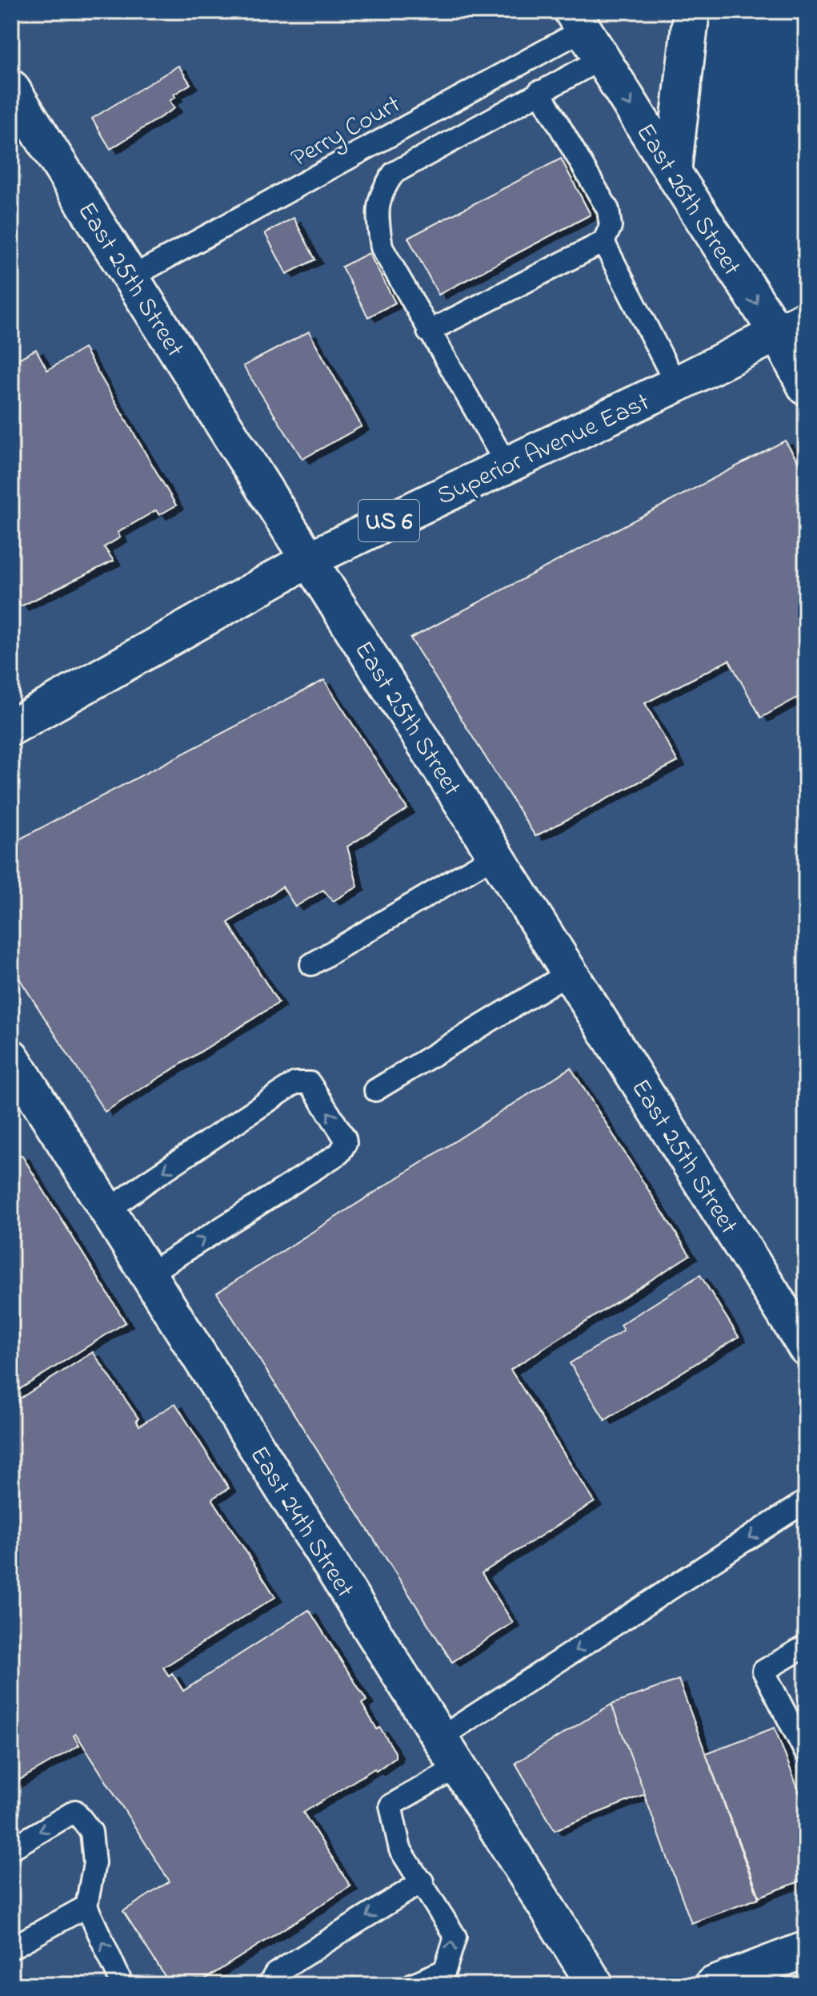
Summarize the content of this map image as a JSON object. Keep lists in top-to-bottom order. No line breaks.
{"streets":{"main road":["East 26th Street","East 25th Street","Superior Avenue East","US 6","East 24th Street"],"lane":["Perry Court"]},"crossings":[["Perry Court","East 26th Street"],["Perry Court","East 25th Street"],["East 26th Street","Superior Avenue East"],["East 25th Street","Superior Avenue East"]],"one_way":["East 26th Street"]}
